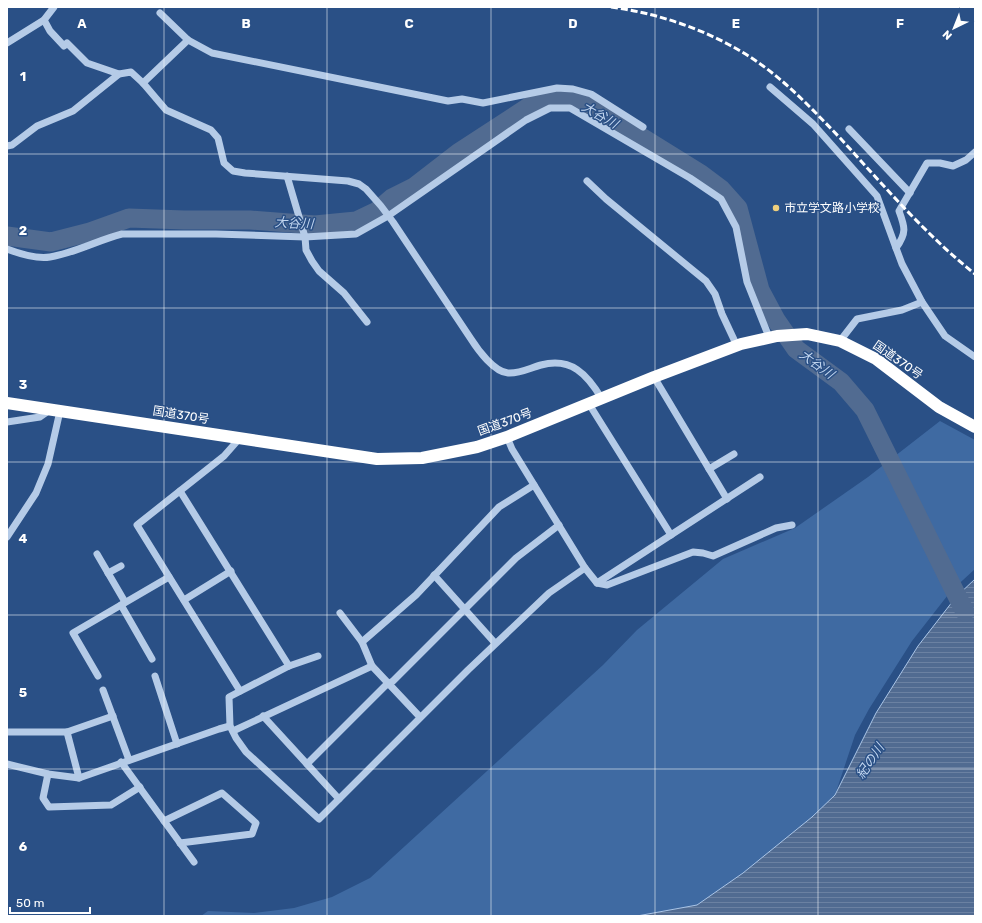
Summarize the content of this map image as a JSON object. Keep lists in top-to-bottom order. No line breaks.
{"streets":{"highway":["国道370号"]},"water":["大谷川","紀の川"],"places":["市立学文路小学校"],"scale_bar":"50 m","north":"bottom left","grid":{"columns":["A","B","C","D","E","F"],"rows":["1","2","3","4","5","6"]}}
